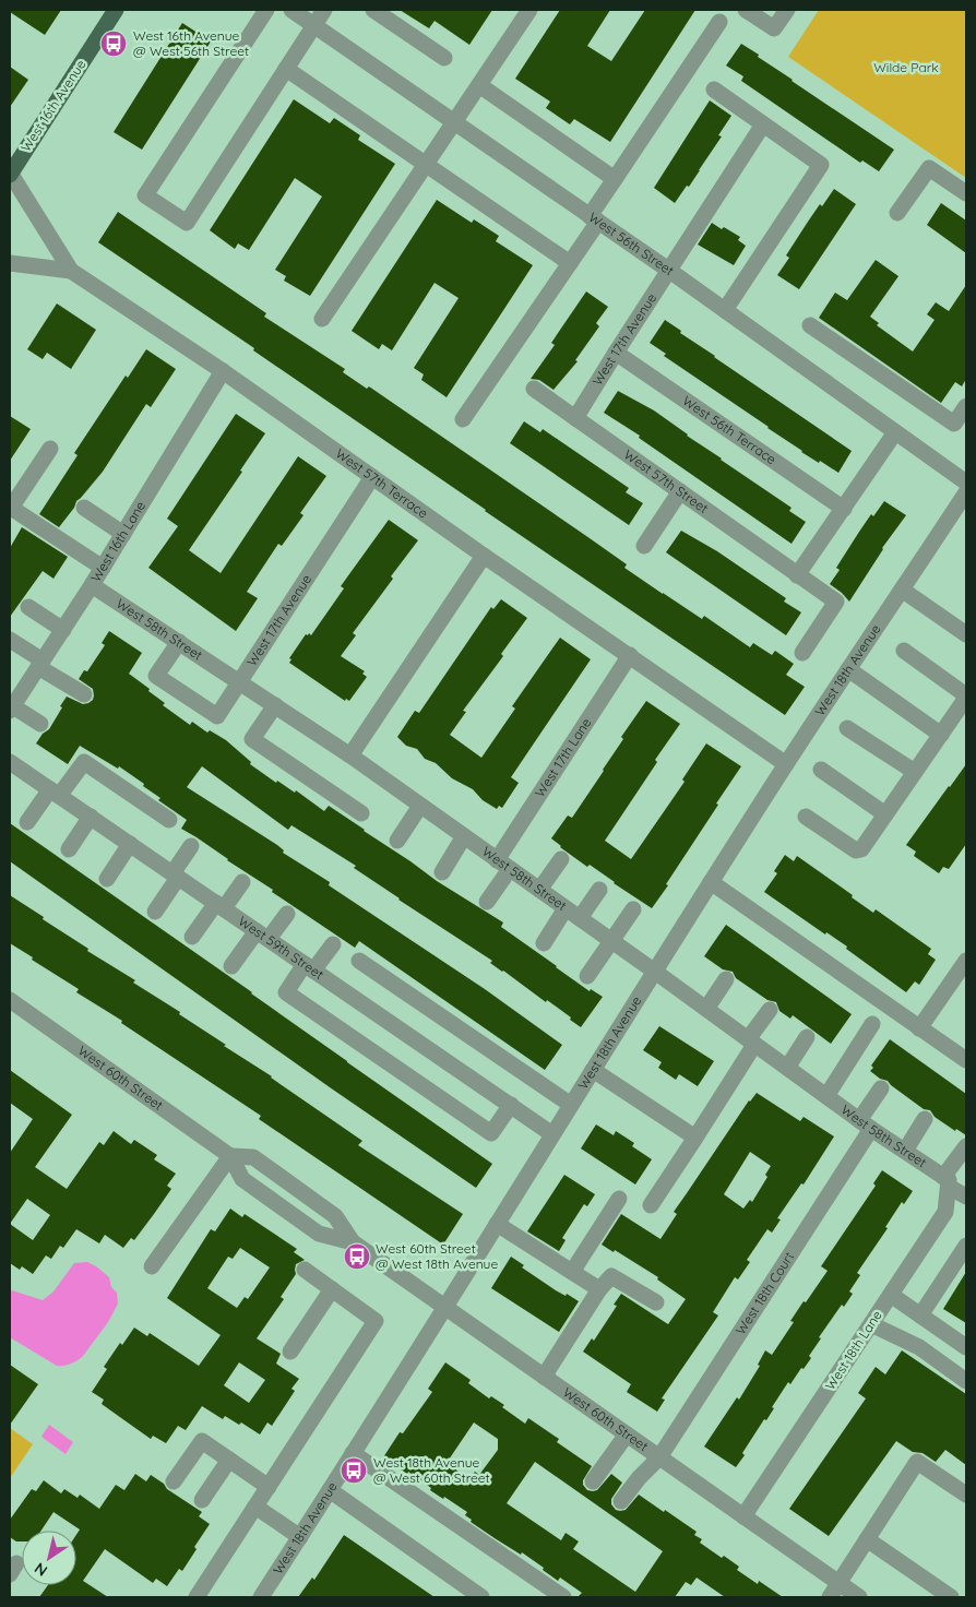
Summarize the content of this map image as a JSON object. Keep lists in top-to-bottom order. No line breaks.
{"streets":{"main road":["West 16th Avenue"],"street":["West 56th Street","West 17th Avenue","West 56th Terrace","West 57th Street","West 57th Terrace","West 16th Lane","West 58th Street","West 18th Avenue","West 17th Lane","West 59th Street","West 60th Street","West 18th Court","West 18th Lane"]},"crossings":[["West 16th Avenue","West 57th Terrace"],["West 56th Street","West 17th Avenue"],["West 17th Avenue","West 56th Terrace"],["West 17th Avenue","West 57th Street"],["West 17th Avenue","West 57th Terrace"],["West 17th Avenue","West 58th Street"],["West 57th Terrace","West 16th Lane"],["West 57th Terrace","West 18th Avenue"],["West 57th Terrace","West 17th Lane"],["West 16th Lane","West 58th Street"],["West 58th Street","West 18th Avenue"],["West 58th Street","West 17th Lane"],["West 58th Street","West 18th Court"],["West 58th Street","West 18th Lane"],["West 18th Avenue","West 59th Street"],["West 18th Avenue","West 60th Street"],["West 60th Street","West 18th Court"],["West 60th Street","West 18th Lane"]],"parks":["Wilde Park"],"places":{"bus stop":["West 16th Avenue @ West 56th Street","West 60th Street @ West 18th Avenue","West 18th Avenue @ West 60th Street"]},"north":"bottom left"}
